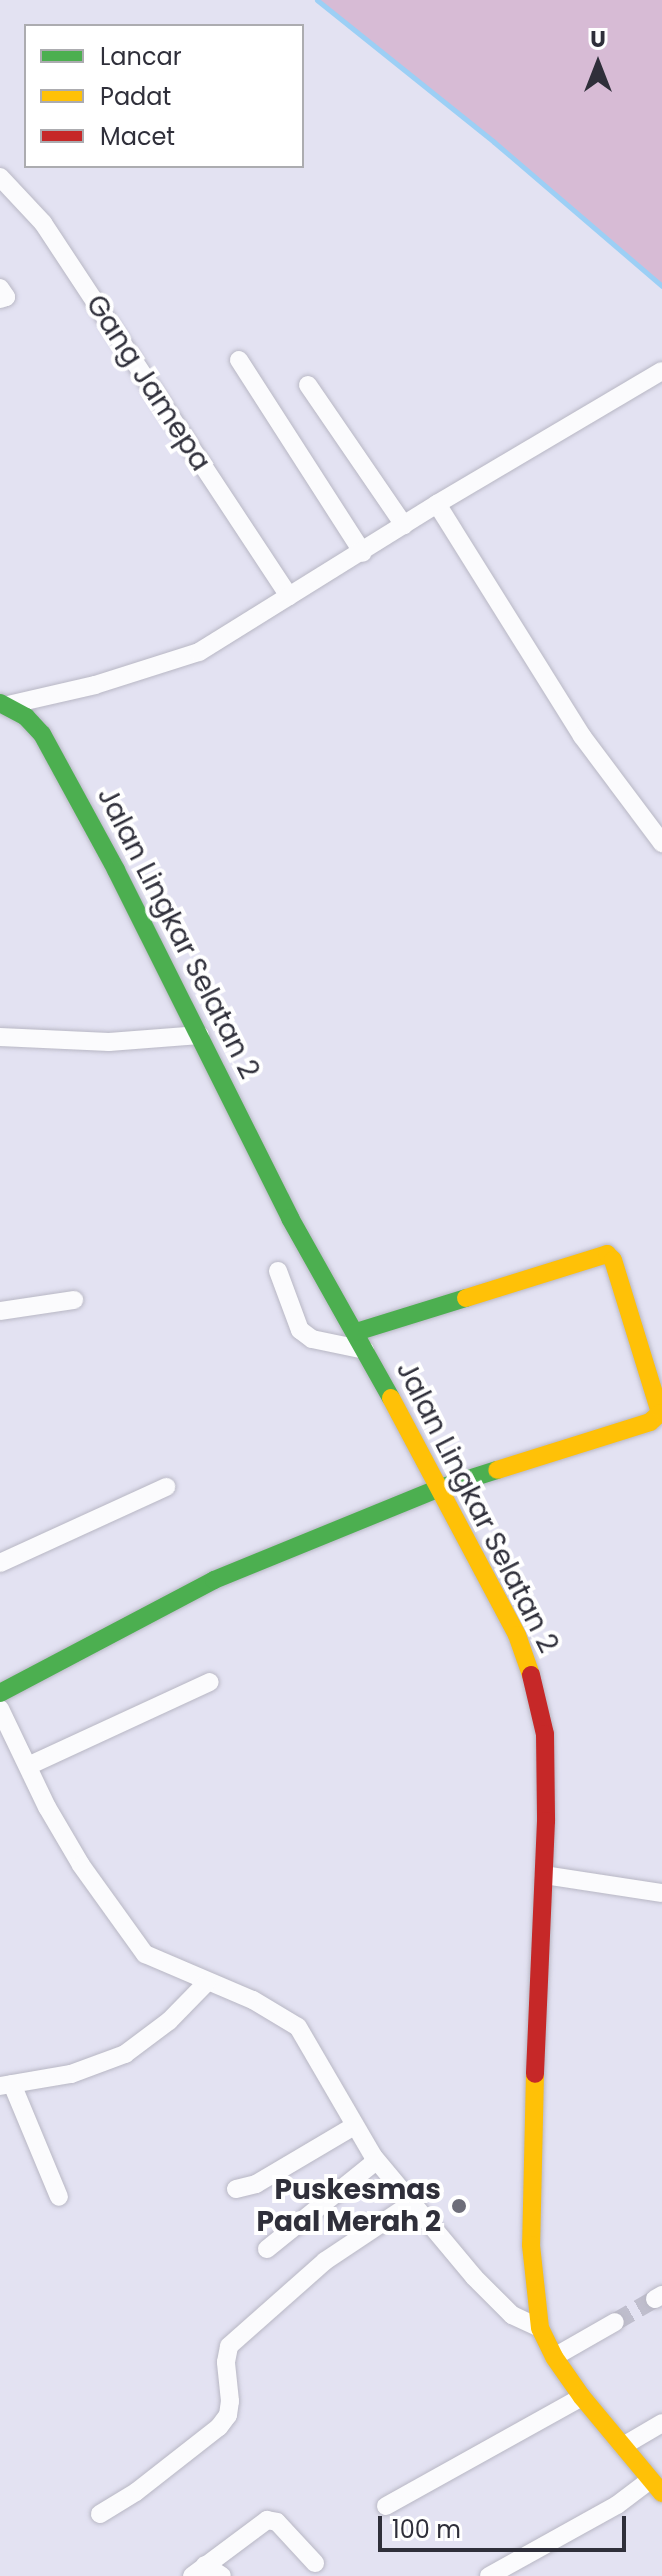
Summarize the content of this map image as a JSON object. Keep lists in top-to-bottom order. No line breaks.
{"streets":{"main road":["Jalan Lingkar Selatan 2"],"street":["Gang Jamepa"]},"places":["Puskesmas Paal Merah 2"],"legend":["Lancar","Padat","Macet"],"scale_bar":"100 m","north":"top"}
